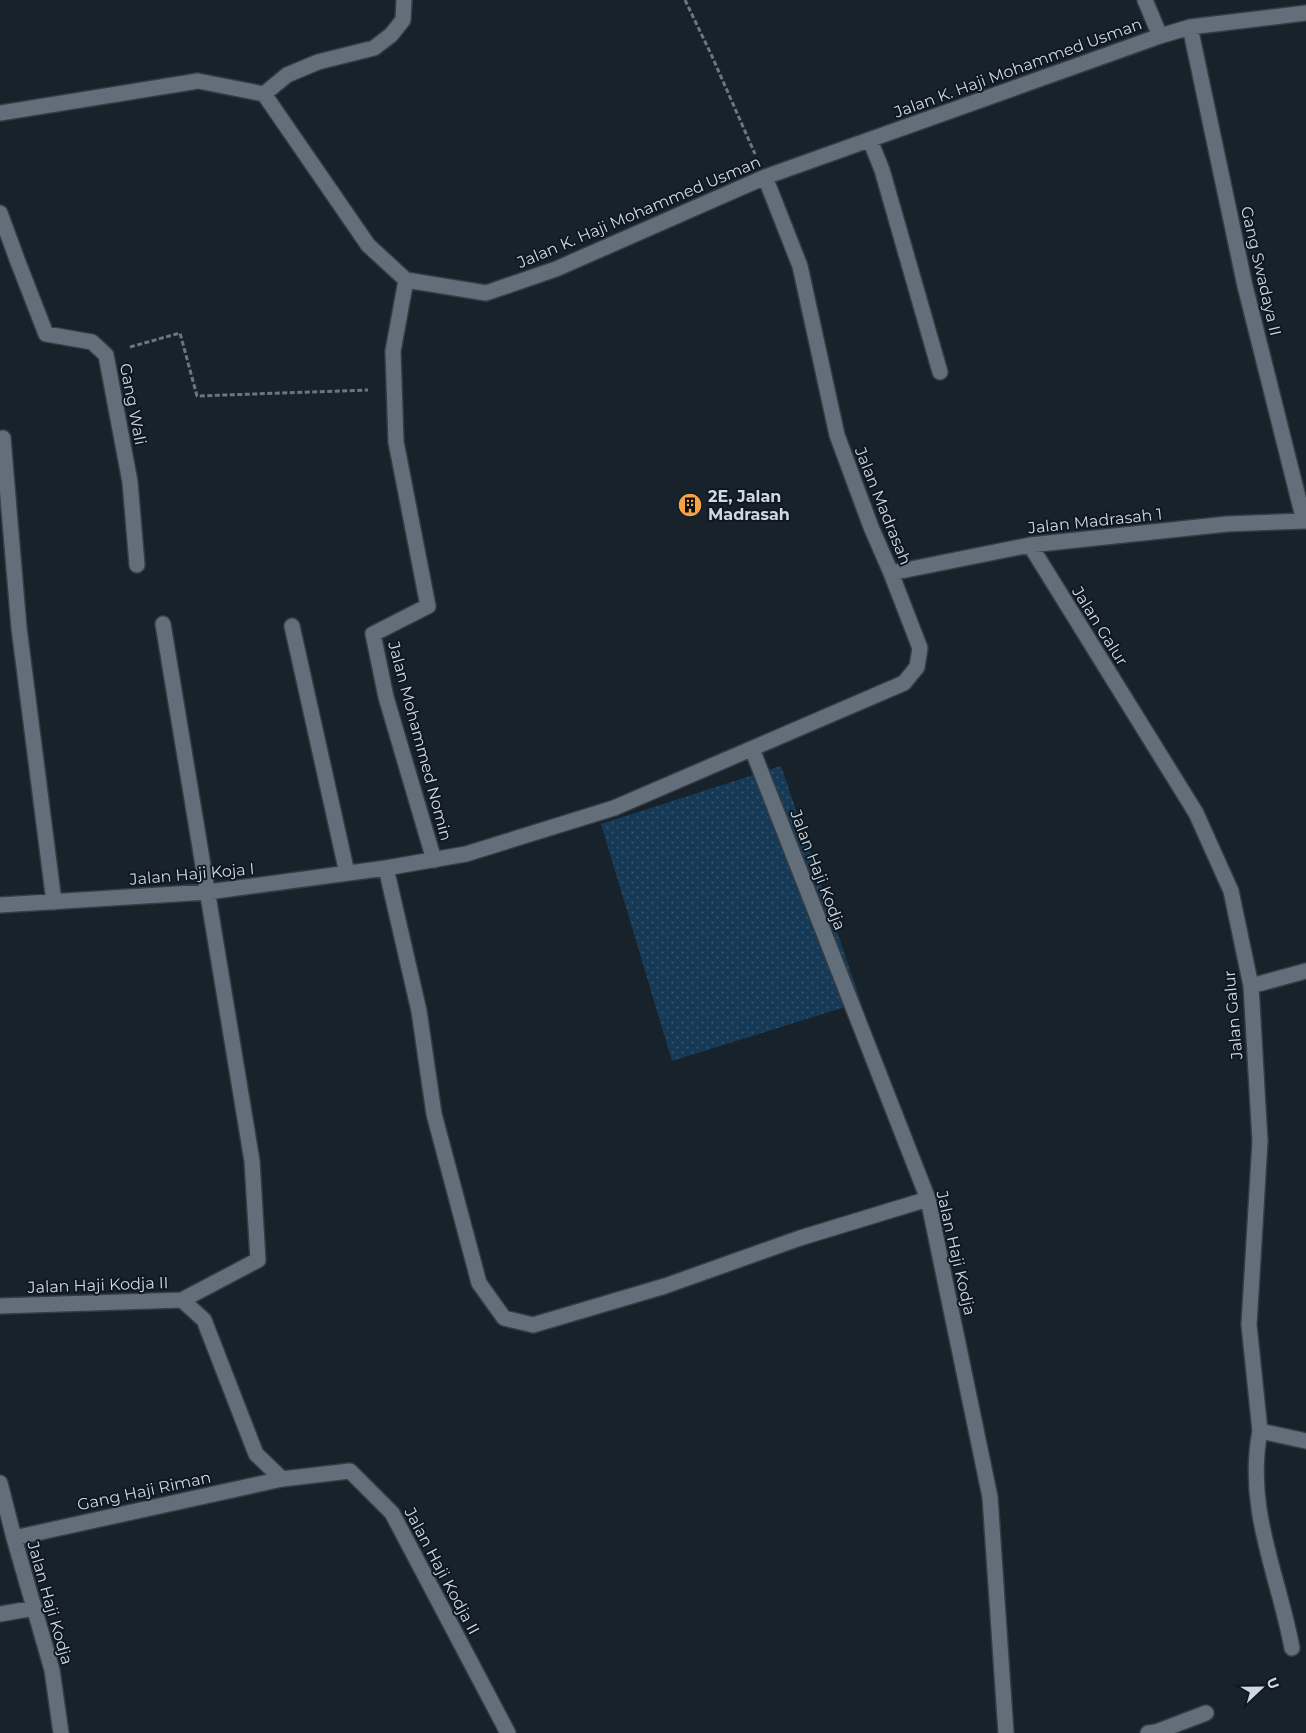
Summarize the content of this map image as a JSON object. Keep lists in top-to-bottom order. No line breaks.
{"streets":{"street":["Jalan K. Haji Mohammed Usman","Gang Swadaya II","Gang Wali","Jalan Madrasah","Jalan Madrasah 1","Jalan Galur","Jalan Mohammed Nomin","Jalan Haji Kodja","Jalan Haji Koja I","Jalan Haji Kodja II","Gang Haji Riman"]},"crossings":[["Jalan K. Haji Mohammed Usman","Gang Swadaya II"],["Jalan K. Haji Mohammed Usman","Jalan Madrasah"],["Jalan K. Haji Mohammed Usman","Jalan Mohammed Nomin"],["Gang Swadaya II","Jalan Madrasah 1"],["Jalan Madrasah","Jalan Madrasah 1"],["Jalan Madrasah","Jalan Mohammed Nomin"],["Jalan Madrasah","Jalan Haji Kodja"],["Jalan Madrasah","Jalan Haji Koja I"],["Jalan Madrasah 1","Jalan Galur"],["Jalan Mohammed Nomin","Jalan Haji Koja I"],["Jalan Haji Kodja","Gang Haji Riman"],["Jalan Haji Kodja II","Gang Haji Riman"]],"places":{"building":["2E, Jalan Madrasah"]},"north":"right"}
